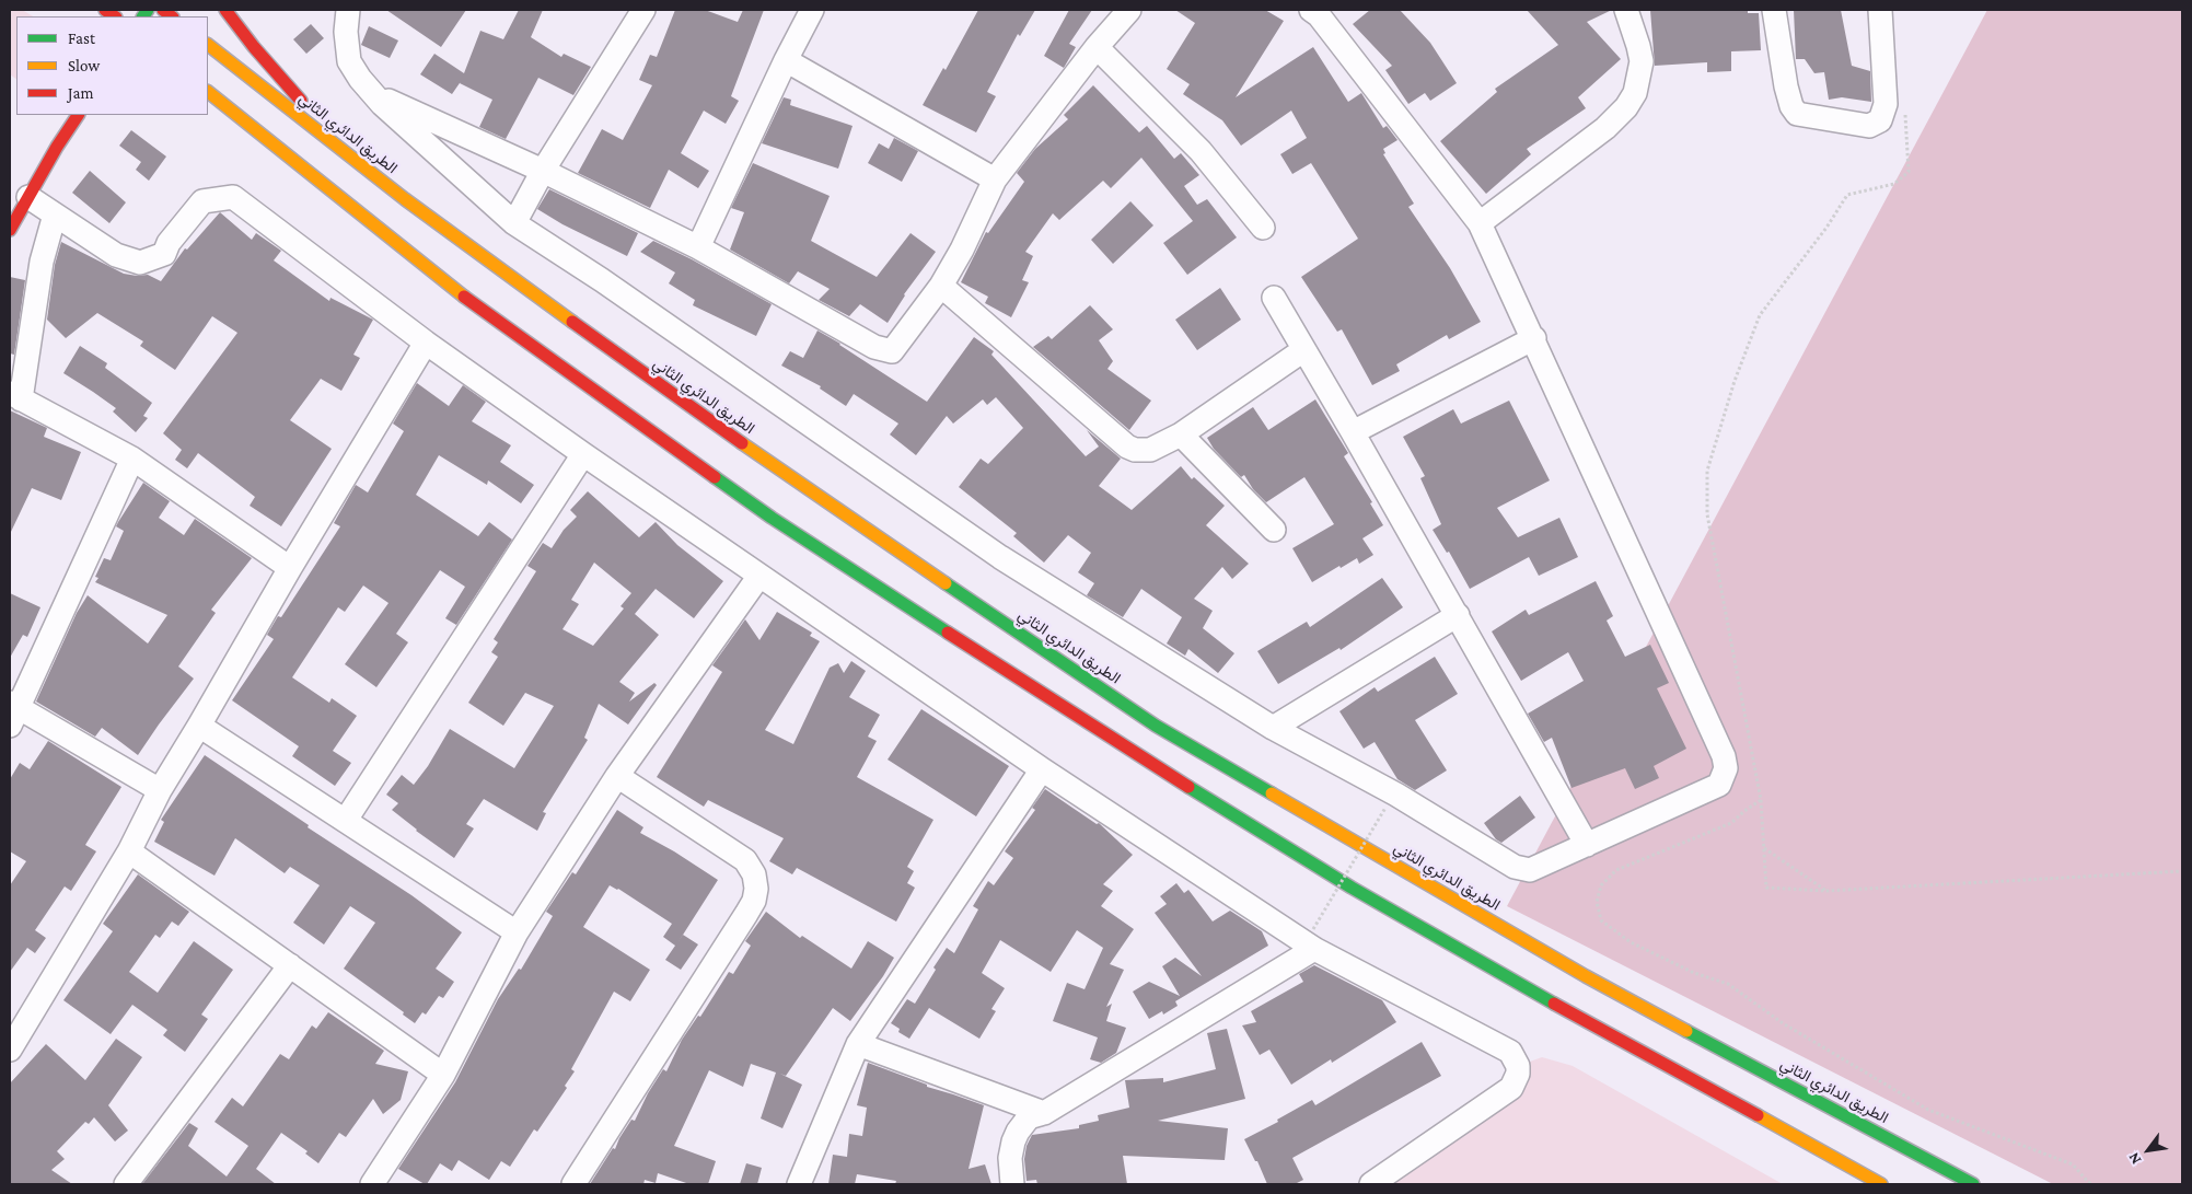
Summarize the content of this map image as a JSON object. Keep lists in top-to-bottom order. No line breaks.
{"streets":{"main road":["الطريق الدائري الثاني"]},"legend":["Fast","Slow","Jam"],"north":"bottom left"}
